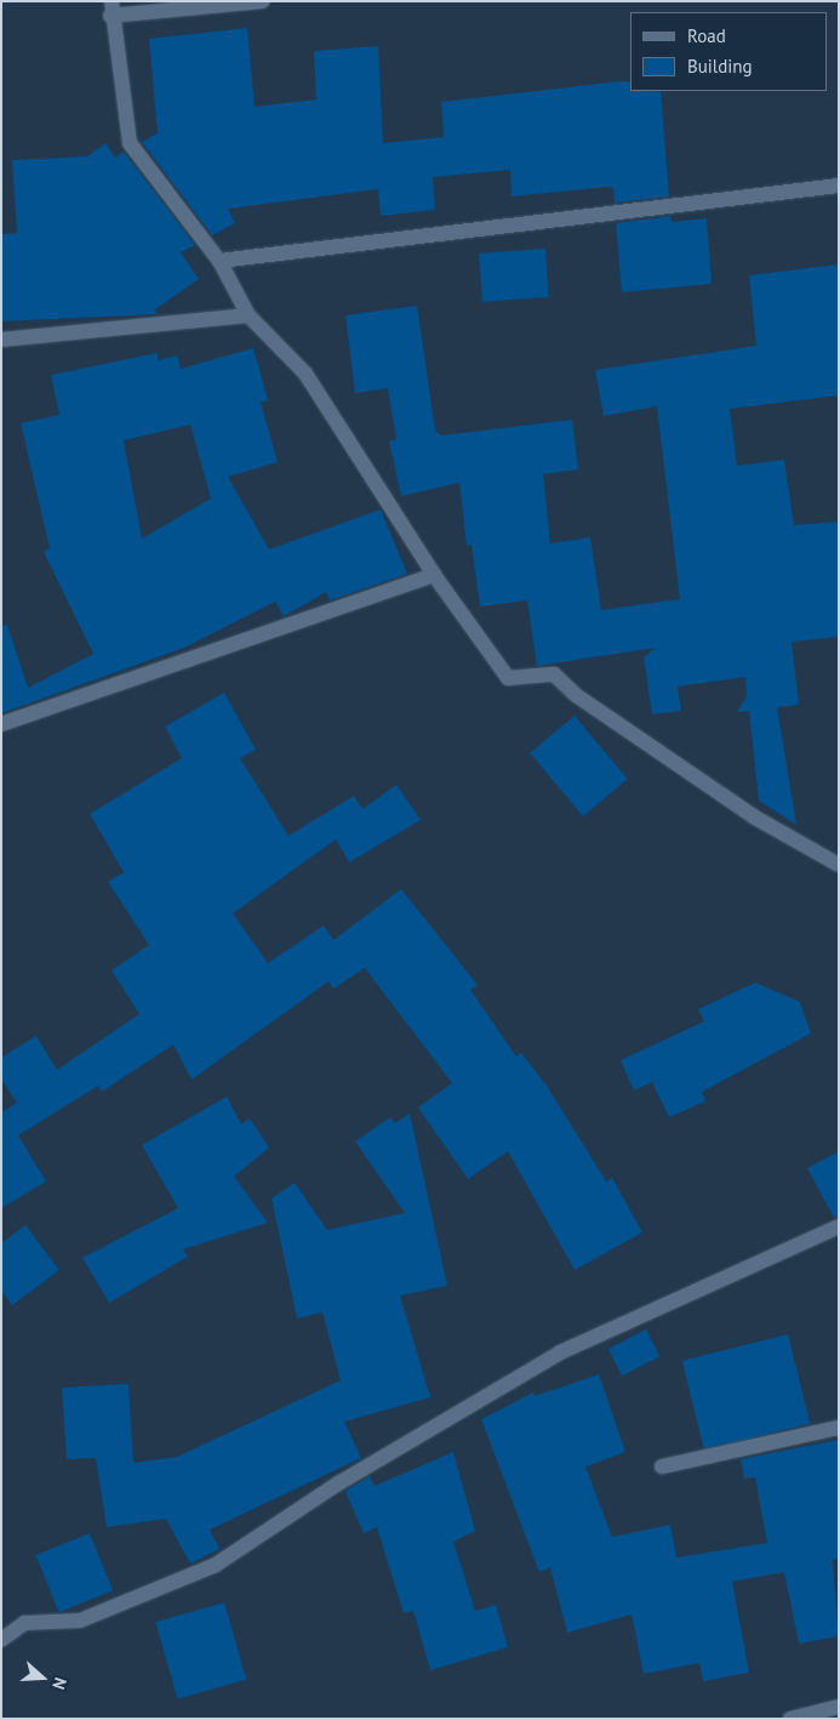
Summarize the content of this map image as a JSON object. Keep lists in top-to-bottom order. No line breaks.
{"legend":["Road","Building"],"north":"right"}
